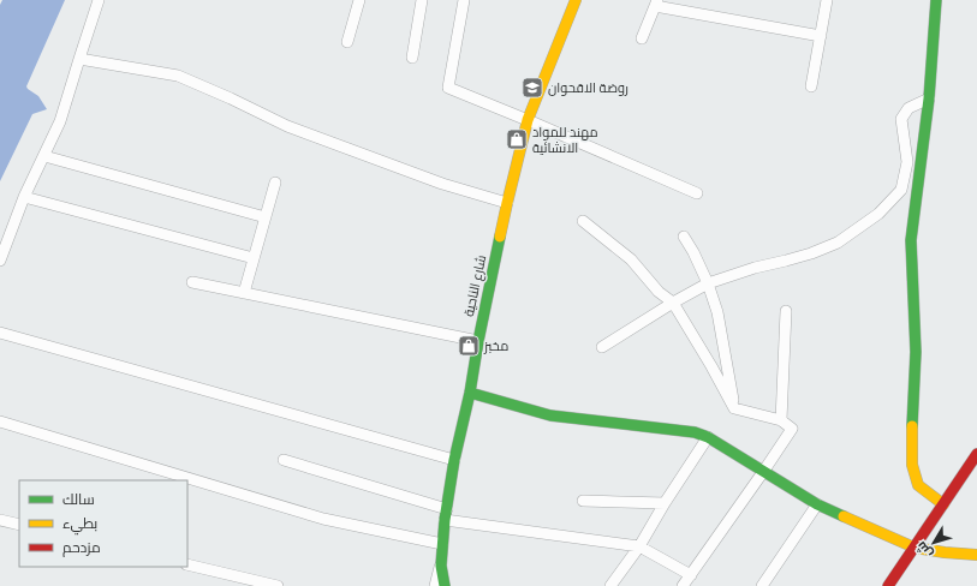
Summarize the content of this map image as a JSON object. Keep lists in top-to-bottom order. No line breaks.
{"streets":{"street":["شارع الناحية"]},"places":{"school or university":["روضة الاقحوان"],"shop":["مهند للمواد الانشائية","مخبز"]},"legend":["سالك","بطيء","مزدحم"],"north":"bottom left"}
